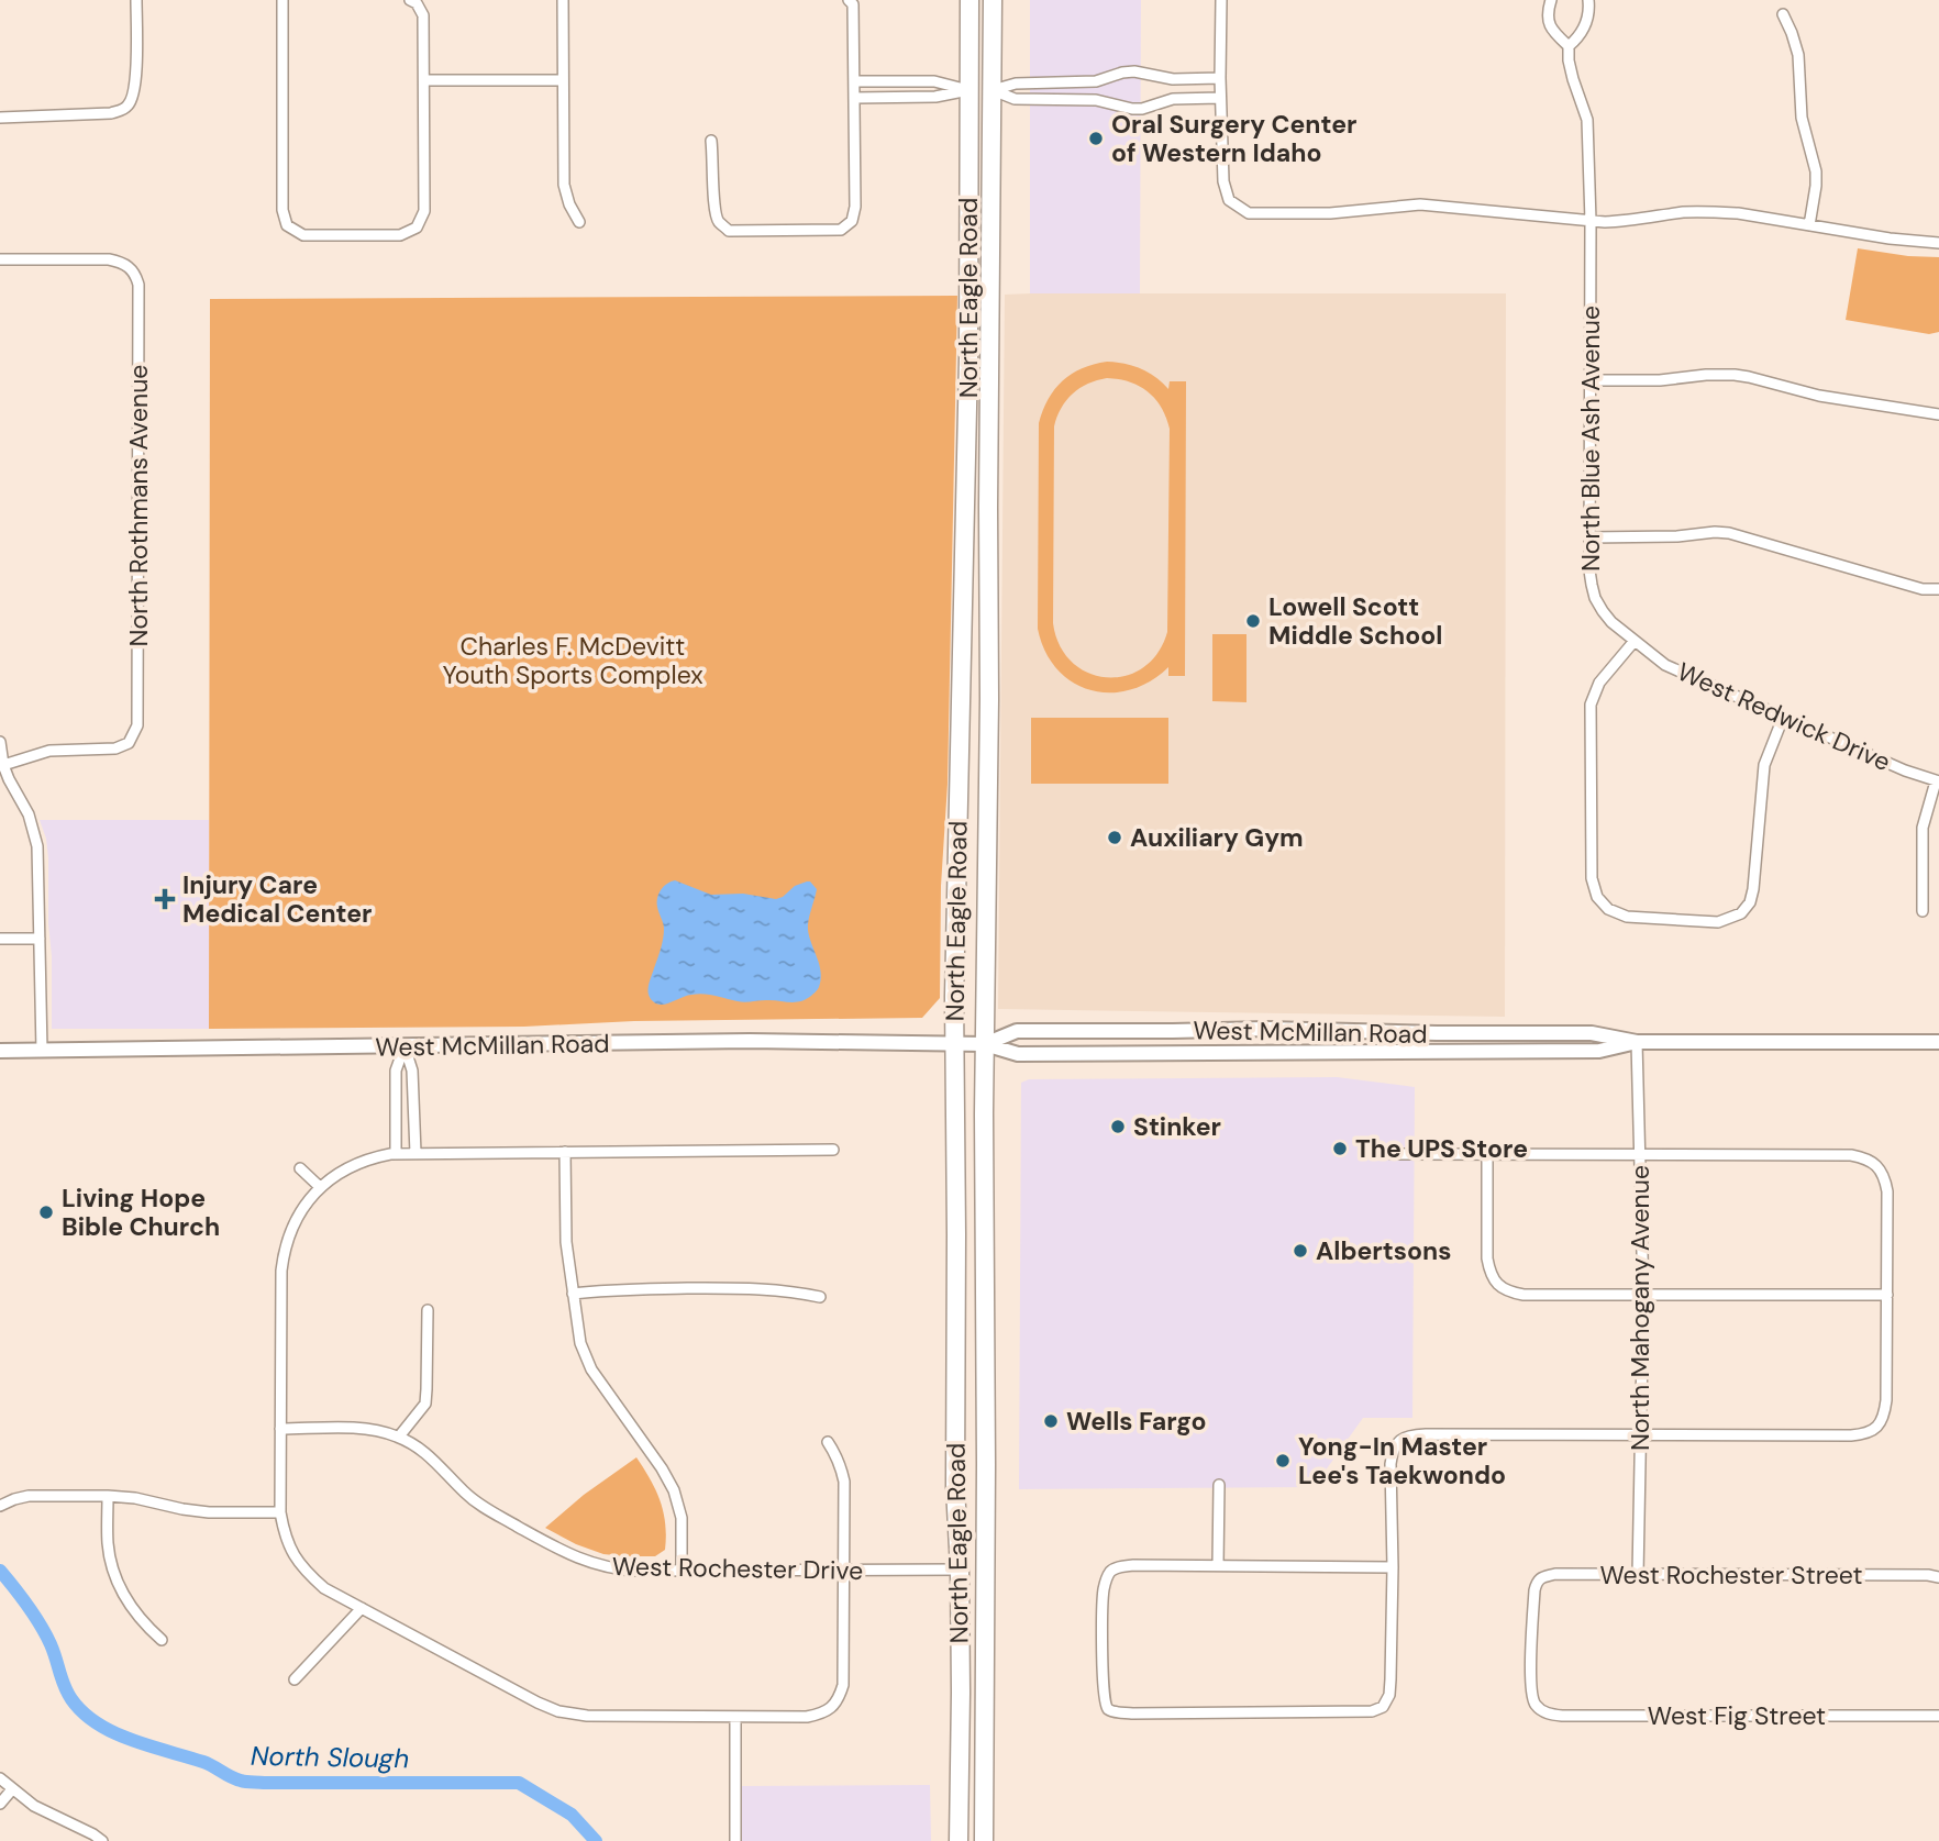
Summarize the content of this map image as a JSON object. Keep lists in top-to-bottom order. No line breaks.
{"streets":{"highway":["North Eagle Road"],"main road":["West McMillan Road"],"street":["North Blue Ash Avenue","North Rothmans Avenue","West Redwick Drive","North Mahogany Avenue","West Rochester Drive","West Rochester Street","West Fig Street"]},"crossings":[["North Eagle Road","West McMillan Road"],["North Eagle Road","West Rochester Drive"],["North Blue Ash Avenue","West Redwick Drive"],["West McMillan Road","North Mahogany Avenue"],["North Mahogany Avenue","West Rochester Street"],["West Rochester Street","West Fig Street"]],"water":["North Slough"],"parks":["Charles F. McDevitt Youth Sports Complex"],"places":{"other":["Oral Surgery Center of Western Idaho","Lowell Scott Middle School","Auxiliary Gym","Stinker","The UPS Store","Living Hope Bible Church","Albertsons","Wells Fargo","Yong-In Master Lee's Taekwondo"],"health":["Injury Care Medical Center"]}}
